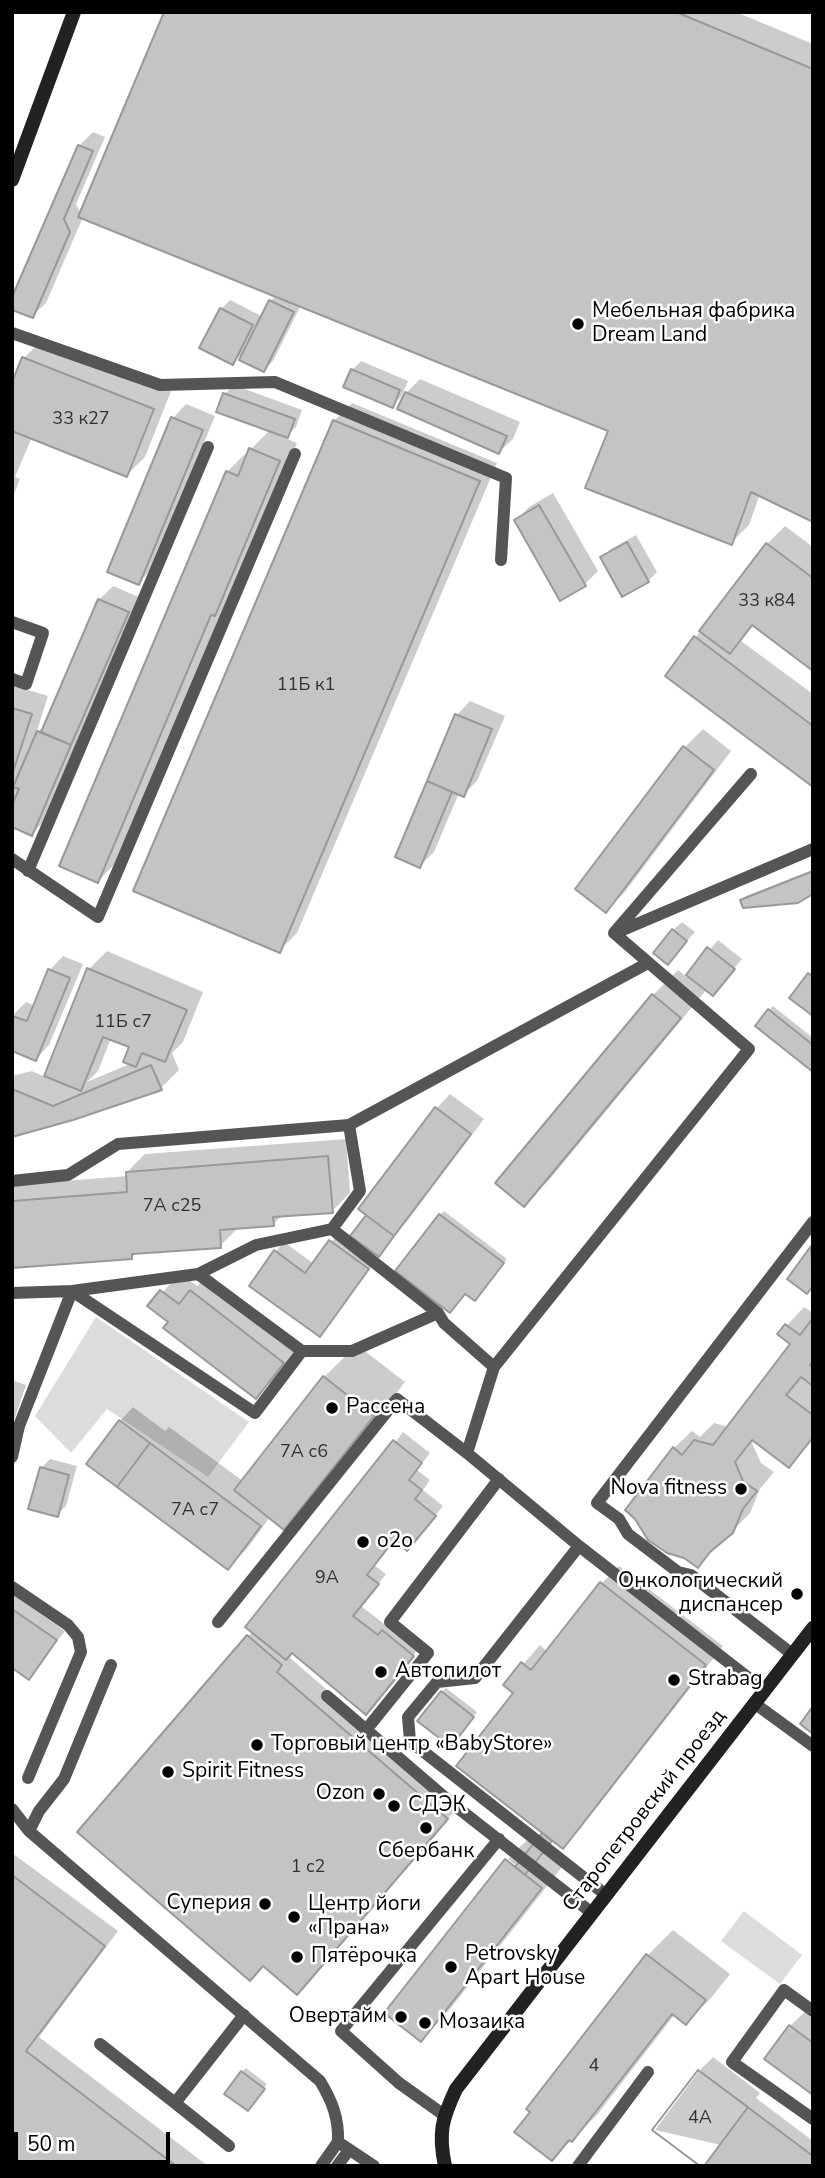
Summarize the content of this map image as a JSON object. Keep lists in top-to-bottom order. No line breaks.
{"streets":{"street":["Старопетровский проезд"]},"places":["Мебельная фабрика Dream Land","Рассена","Nova fitness","o2o","Онкологический диспансер","Автопилот","Strabag","Торговый центр «BabyStore»","Spirit Fitness","Ozon","СДЭК","Сбербанк","Суперия","Центр йоги «Прана»","Пятёрочка","Petrovsky Apart House","Овертайм","Мозаика"],"house_numbers":["33 к27","33 к84","11Б к1","11Б с7","7А с25","7А с6","7А с7","9А","1 с2","4","4А"],"scale_bar":"50 m"}
